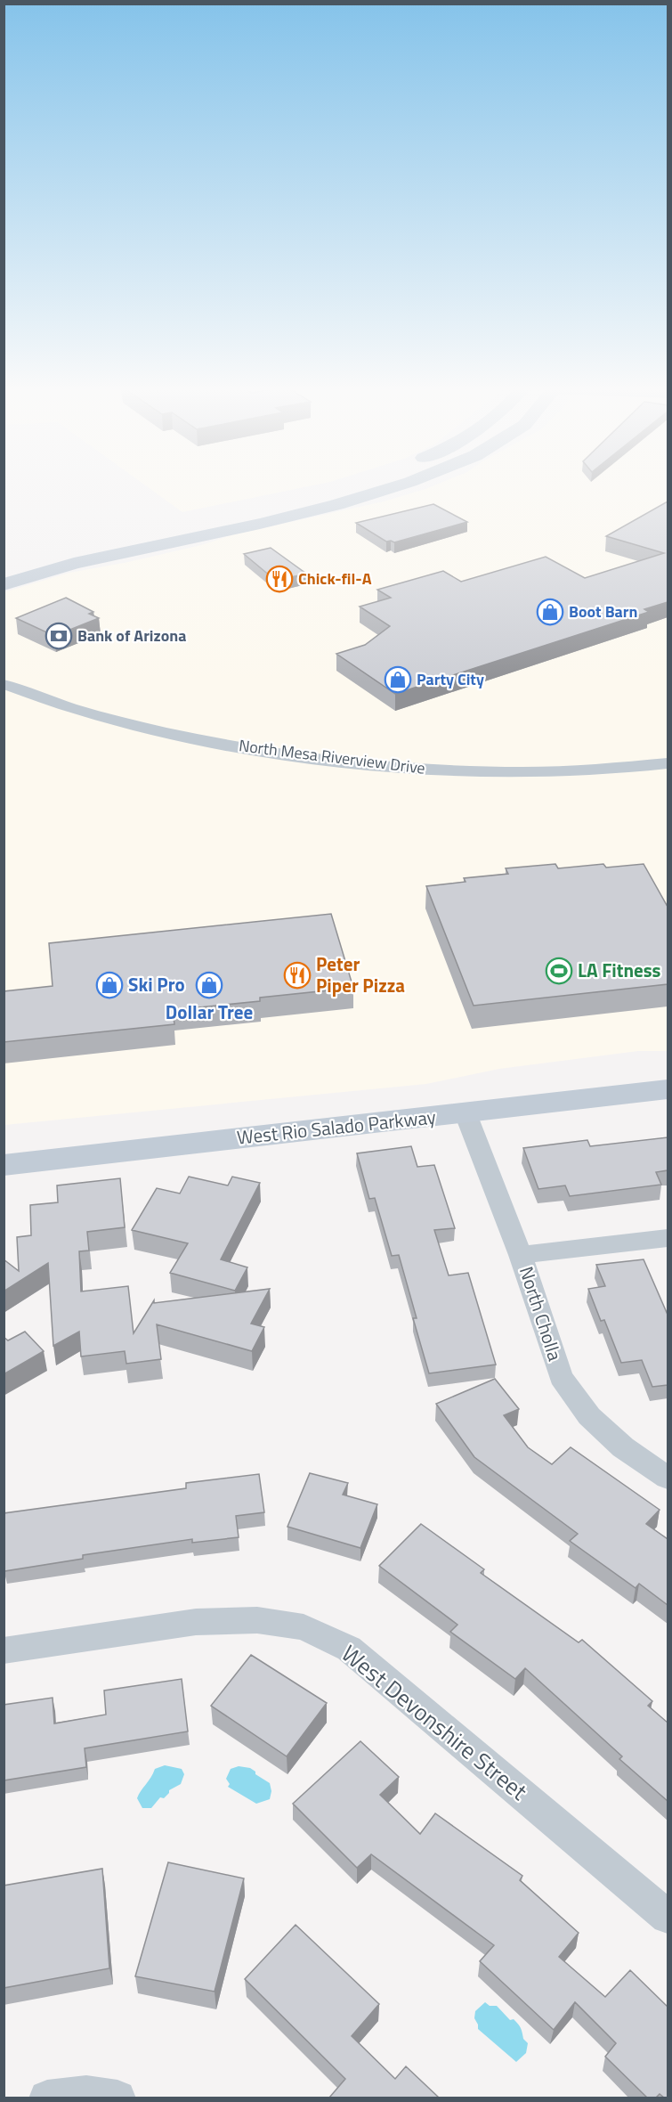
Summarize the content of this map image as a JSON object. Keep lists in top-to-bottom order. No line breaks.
{"streets":{"main road":["West Rio Salado Parkway"],"street":["North Mesa Riverview Drive","North Cholla","West Devonshire Street"]},"crossings":[["West Rio Salado Parkway","North Cholla"]],"places":{"restaurant":["Chick-fil-A","Peter Piper Pizza"],"shop":["Boot Barn","Party City","Ski Pro","Dollar Tree"],"bank":["Bank of Arizona"],"sports":["LA Fitness"]}}
